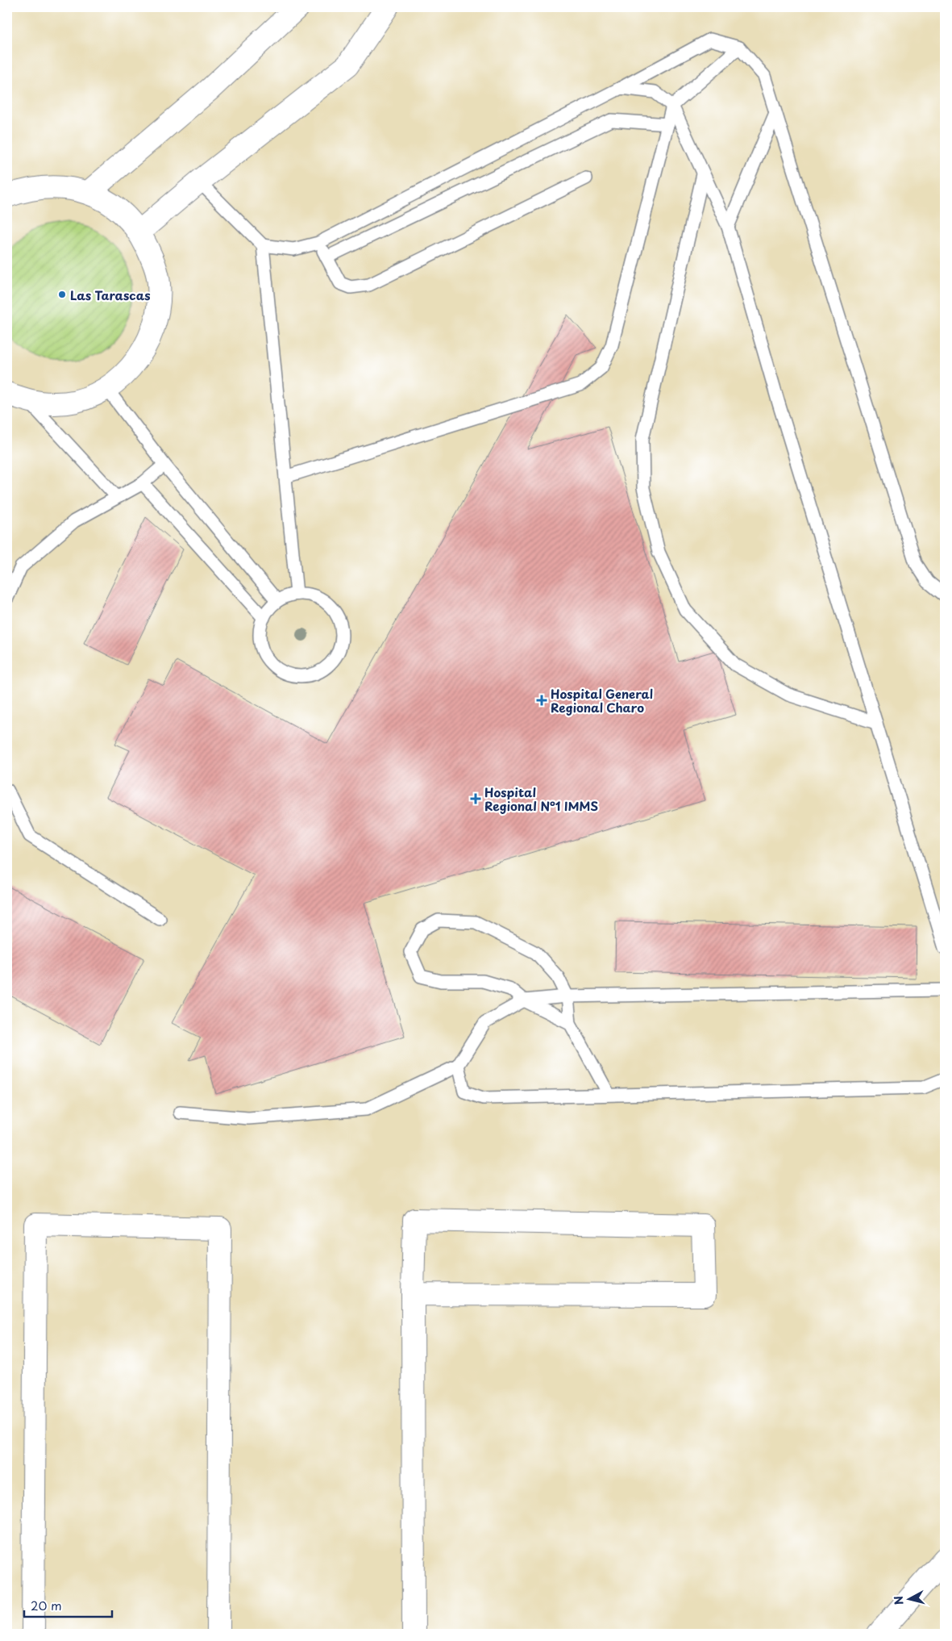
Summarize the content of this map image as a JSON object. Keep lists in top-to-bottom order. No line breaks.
{"places":{"other":["Las Tarascas"],"health":["Hospital General Regional Charo","Hospital Regional N°1 IMMS"]},"scale_bar":"20 m","north":"left"}
